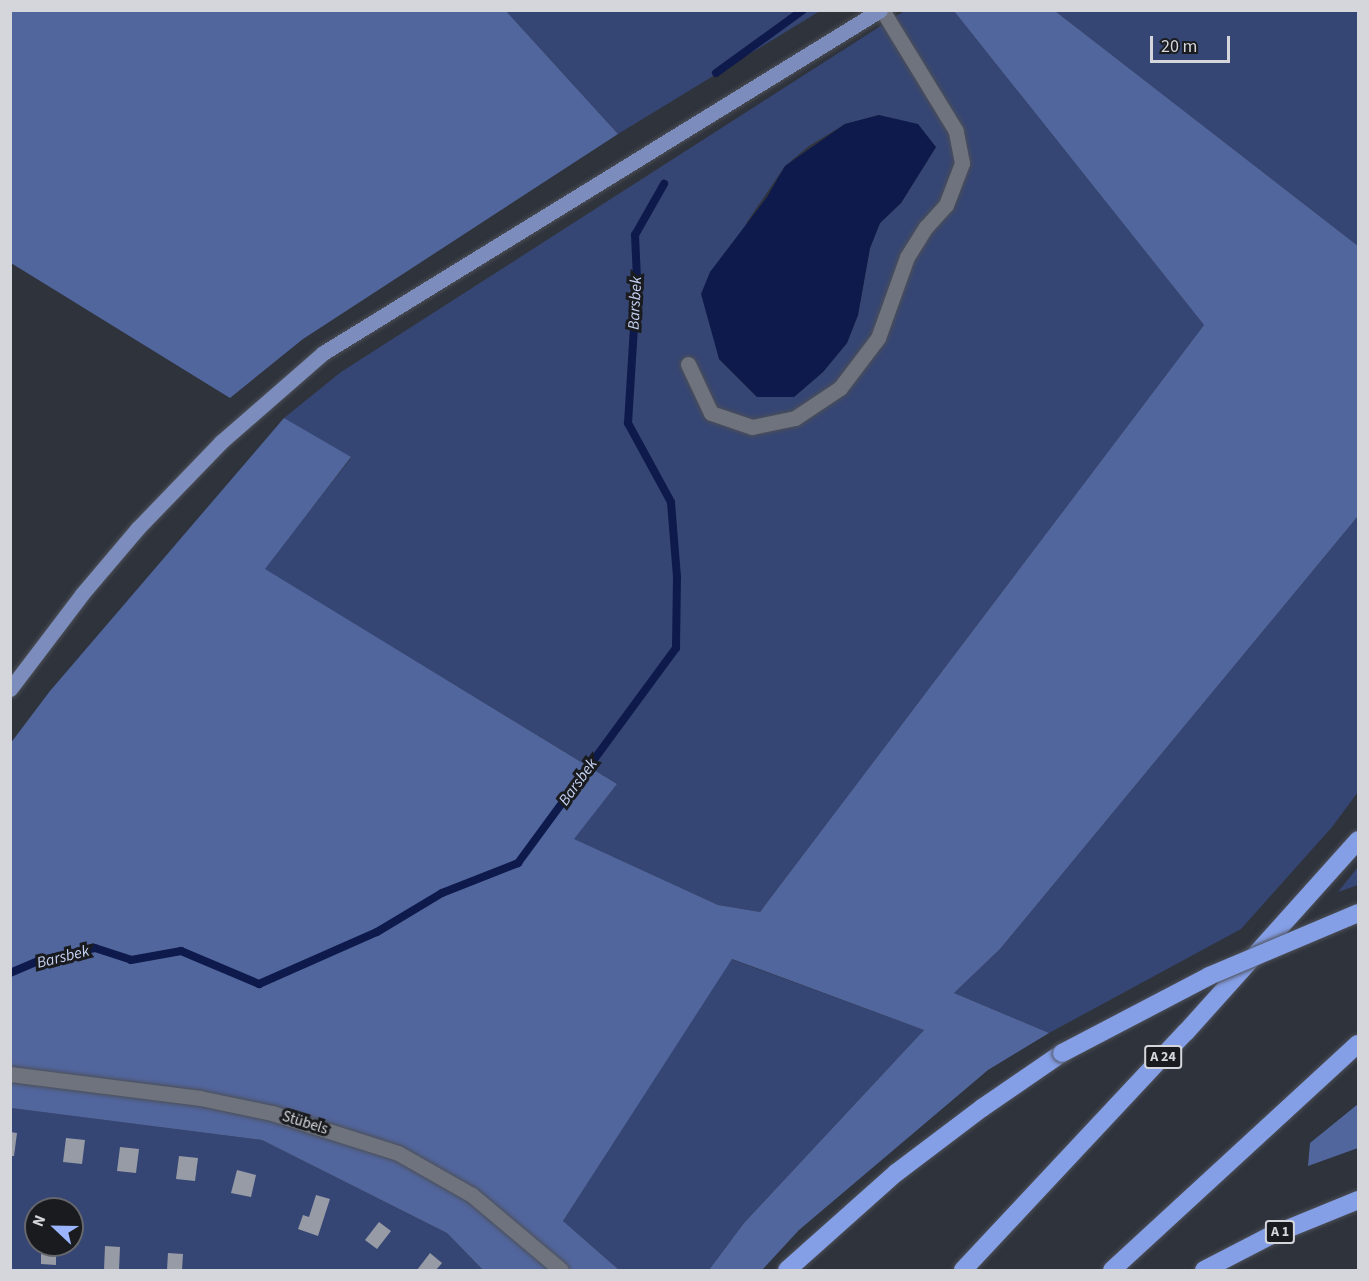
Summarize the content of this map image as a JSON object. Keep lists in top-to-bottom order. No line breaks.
{"streets":{"highway":["A 24","A 1"],"street":["Stübels"]},"water":["Barsbek"],"scale_bar":"20 m","north":"left"}
